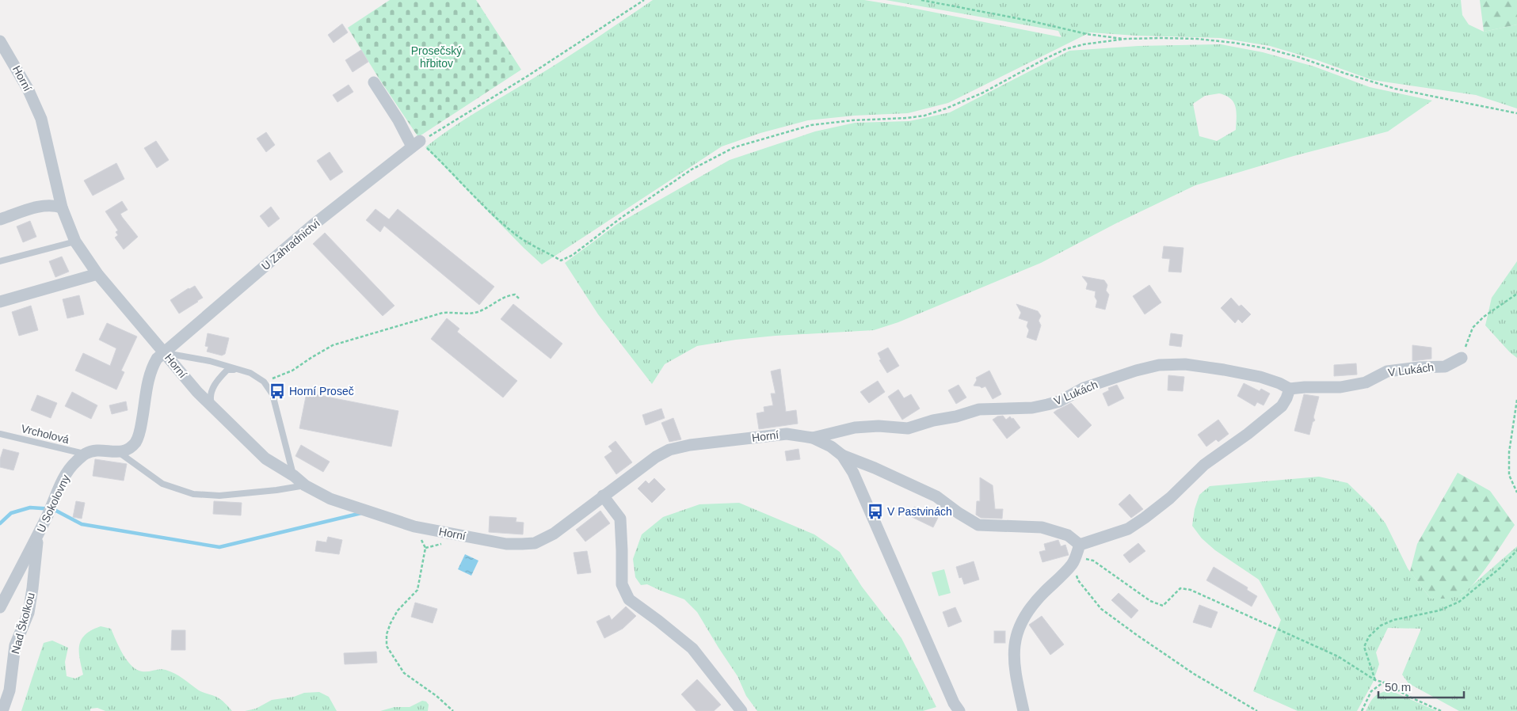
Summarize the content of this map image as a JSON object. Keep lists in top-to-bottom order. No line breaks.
{"streets":{"street":["Horní","U Zahradnictví","V Lukách","U Sokolovny","Nad Školkou"],"lane":["Vrcholová"]},"crossings":[["Horní","U Zahradnictví"],["Horní","V Lukách"],["Vrcholová","U Sokolovny"],["U Sokolovny","Nad Školkou"]],"parks":["Prosečský hřbitov"],"places":{"bus stop":["Horní Proseč","V Pastvinách"]},"scale_bar":"50 m"}
